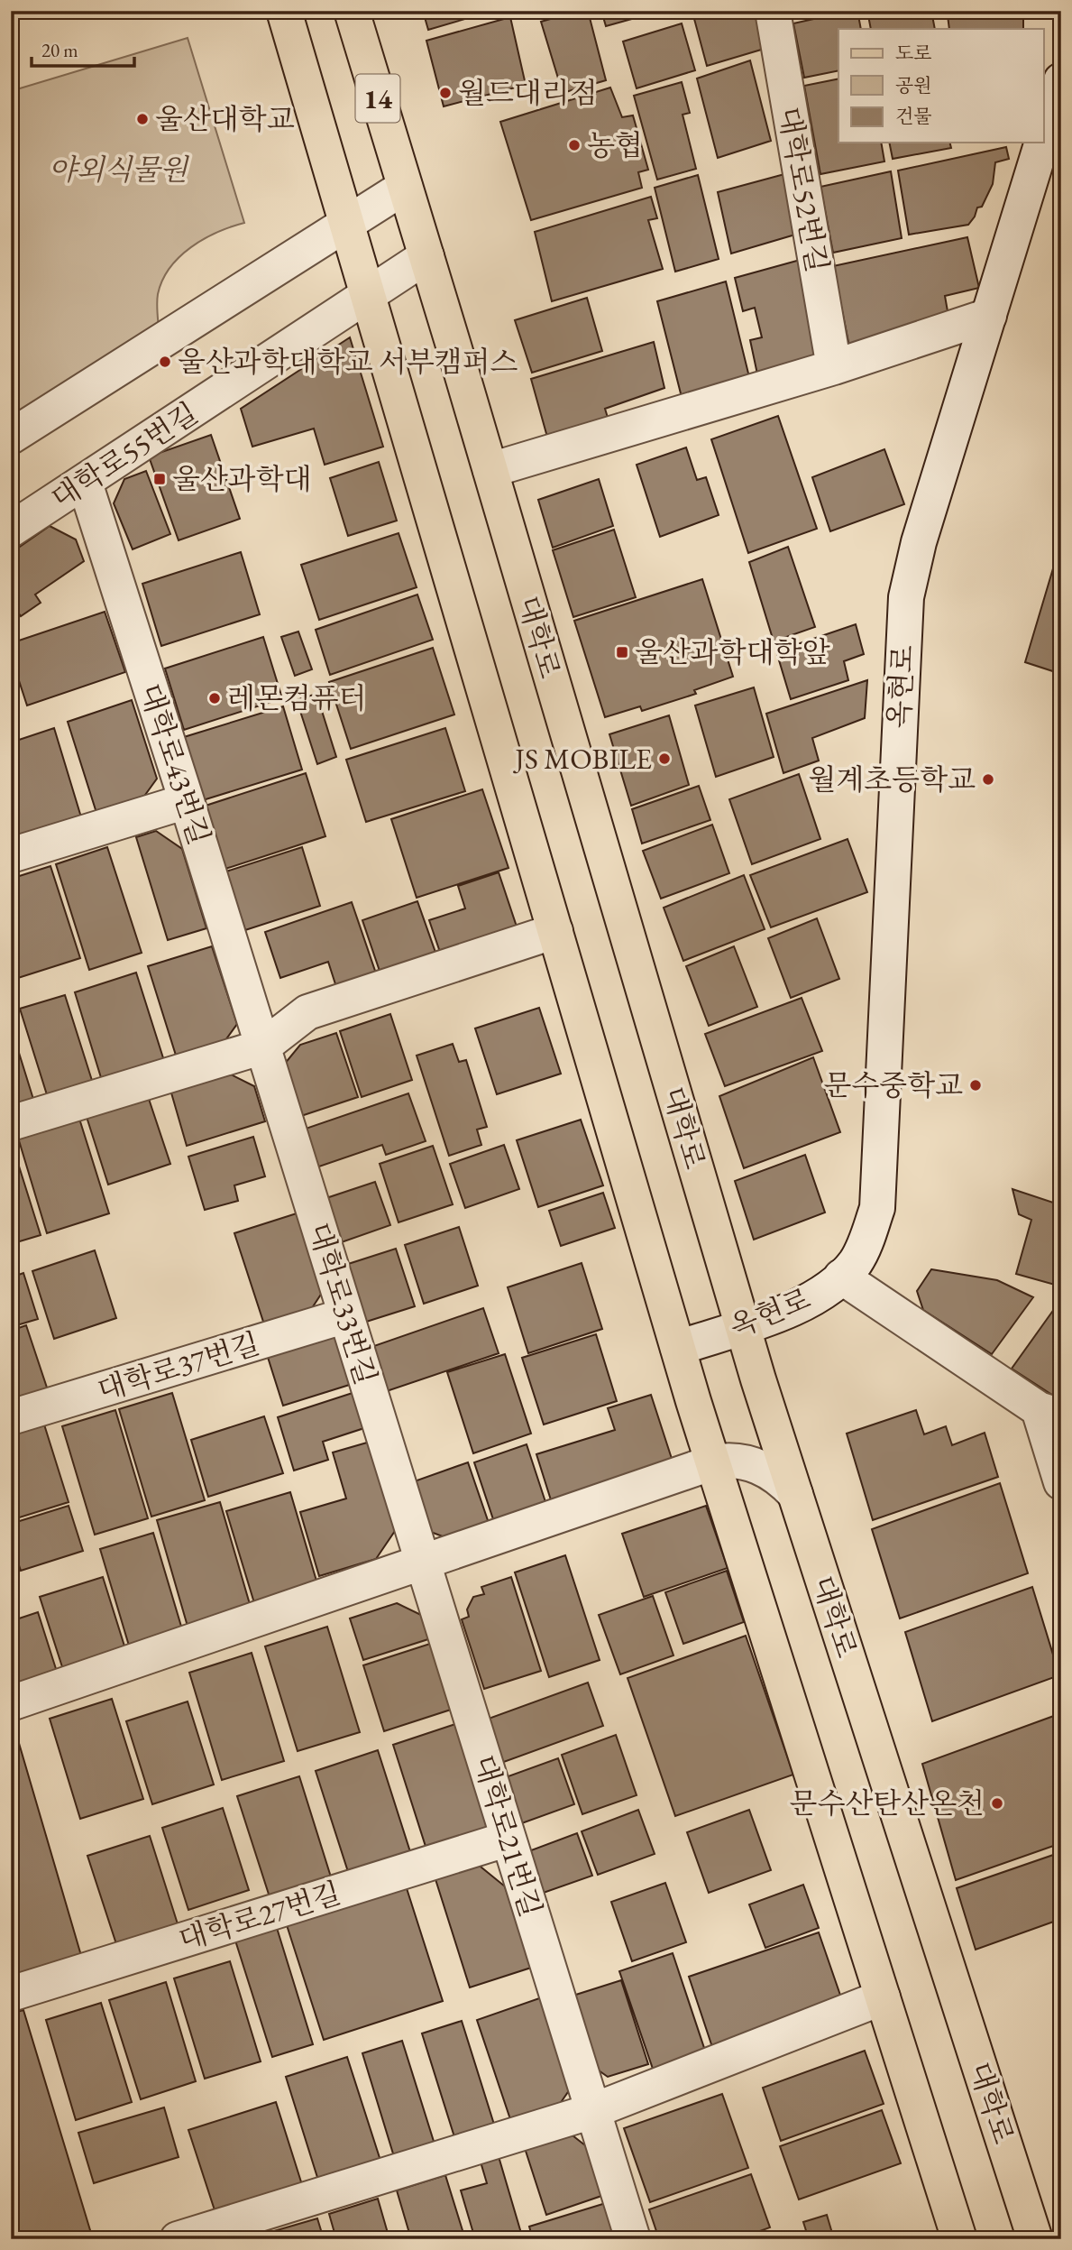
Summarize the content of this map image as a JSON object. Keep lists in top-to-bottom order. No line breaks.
{"streets":{"main road":["14","대학로"],"street":["대학로52번길","대학로55번길","옥현로","대학로43번길","대학로33번길","대학로37번길","대학로21번길","대학로27번길"]},"crossings":[["14","대학로55번길"],["14","옥현로"],["대학로55번길","대학로"],["대학로55번길","대학로43번길"],["대학로","옥현로"],["대학로43번길","대학로33번길"],["대학로33번길","대학로37번길"],["대학로33번길","대학로21번길"],["대학로21번길","대학로27번길"]],"parks":["야외식물원"],"places":{"other":["월드대리점","울산대학교","농협","울산과학대학교 서부캠퍼스","레몬컴퓨터","JS MOBILE","월계초등학교","문수중학교","문수산탄산온천"],"transit":["울산과학대","울산과학대학앞"]},"legend":["도로","공원","건물"],"scale_bar":"20 m"}
